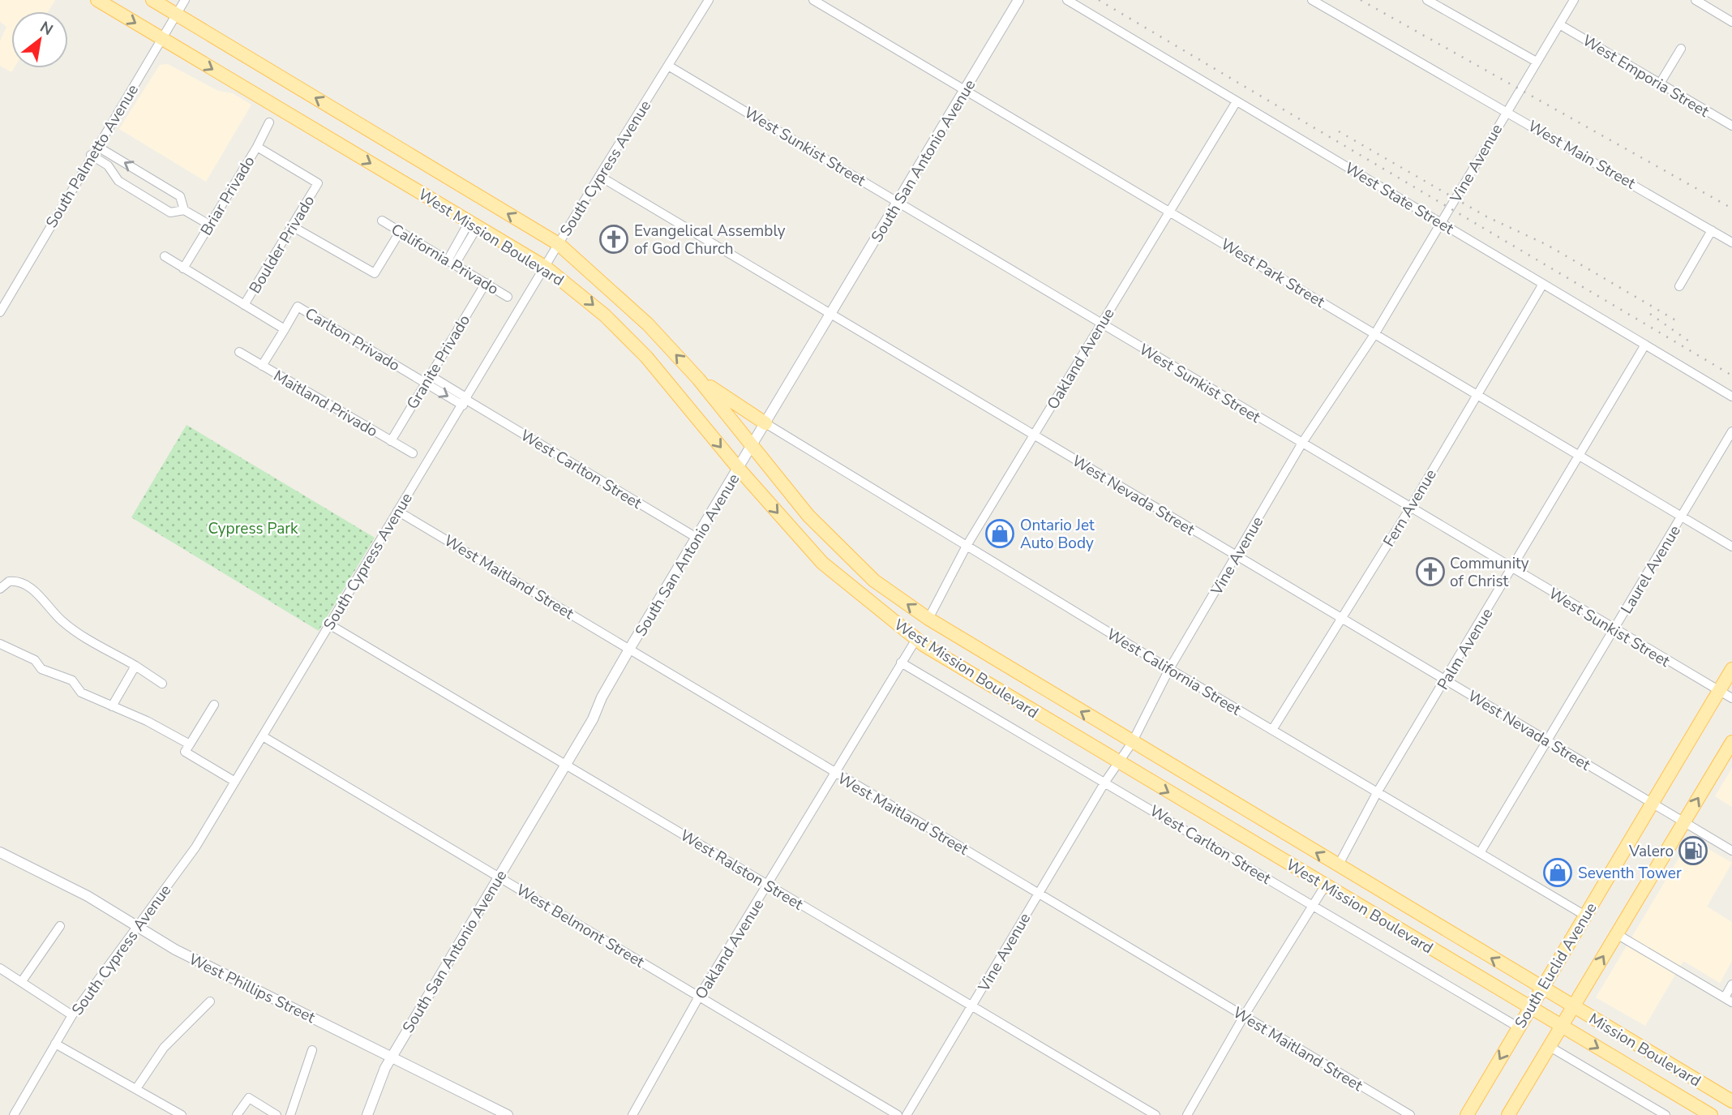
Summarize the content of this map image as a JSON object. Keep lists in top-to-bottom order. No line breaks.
{"streets":{"main road":["West Mission Boulevard","South Euclid Avenue","Mission Boulevard"],"street":["West Emporia Street","West Sunkist Street","West Main Street","South Palmetto Avenue","South San Antonio Avenue","Vine Avenue","South Cypress Avenue","Briar Privado","West State Street","Boulder Privado","California Privado","West Park Street","Carlton Privado","Oakland Avenue","Granite Privado","Maitland Privado","West Carlton Street","West Nevada Street","Fern Avenue","Laurel Avenue","West Maitland Street","Palm Avenue","West California Street","West Ralston Street","West Belmont Street","West Phillips Street"]},"crossings":[["West Emporia Street","Vine Avenue"],["West Sunkist Street","South San Antonio Avenue"],["West Sunkist Street","Vine Avenue"],["West Sunkist Street","South Cypress Avenue"],["West Sunkist Street","Oakland Avenue"],["West Sunkist Street","Fern Avenue"],["West Sunkist Street","Laurel Avenue"],["West Sunkist Street","Palm Avenue"],["West Sunkist Street","South Euclid Avenue"],["West Main Street","Vine Avenue"],["South Palmetto Avenue","West Mission Boulevard"],["South San Antonio Avenue","West Mission Boulevard"],["South San Antonio Avenue","West Park Street"],["South San Antonio Avenue","West Carlton Street"],["South San Antonio Avenue","West Nevada Street"],["South San Antonio Avenue","West Maitland Street"],["South San Antonio Avenue","West California Street"],["South San Antonio Avenue","West Ralston Street"],["South San Antonio Avenue","West Belmont Street"],["South San Antonio Avenue","West Phillips Street"],["Vine Avenue","West State Street"],["Vine Avenue","West Mission Boulevard"],["Vine Avenue","West Park Street"],["Vine Avenue","West Carlton Street"],["Vine Avenue","West Nevada Street"],["Vine Avenue","West Maitland Street"],["Vine Avenue","West California Street"],["Vine Avenue","West Ralston Street"],["South Cypress Avenue","West Mission Boulevard"],["South Cypress Avenue","Carlton Privado"],["South Cypress Avenue","West Carlton Street"],["South Cypress Avenue","West Nevada Street"],["South Cypress Avenue","West Maitland Street"],["South Cypress Avenue","West Ralston Street"],["South Cypress Avenue","West Belmont Street"],["South Cypress Avenue","West Phillips Street"],["Briar Privado","Boulder Privado"],["Briar Privado","Carlton Privado"],["West State Street","Oakland Avenue"],["West State Street","Fern Avenue"],["West State Street","Palm Avenue"],["West Mission Boulevard","Oakland Avenue"],["West Mission Boulevard","Palm Avenue"],["West Mission Boulevard","South Euclid Avenue"],["West Mission Boulevard","Mission Boulevard"],["Boulder Privado","Carlton Privado"],["California Privado","Granite Privado"],["West Park Street","Oakland Avenue"],["West Park Street","Fern Avenue"],["West Park Street","Laurel Avenue"],["West Park Street","Palm Avenue"],["Carlton Privado","Granite Privado"],["Carlton Privado","West Carlton Street"],["Oakland Avenue","West Carlton Street"],["Oakland Avenue","West Nevada Street"],["Oakland Avenue","West Maitland Street"],["Oakland Avenue","West California Street"],["Oakland Avenue","West Ralston Street"],["Oakland Avenue","West Belmont Street"],["Granite Privado","Maitland Privado"],["West Carlton Street","South Euclid Avenue"],["West Nevada Street","Fern Avenue"],["West Nevada Street","Laurel Avenue"],["West Nevada Street","Palm Avenue"],["West Nevada Street","South Euclid Avenue"],["Fern Avenue","West California Street"],["Laurel Avenue","West California Street"],["Palm Avenue","West California Street"],["West California Street","South Euclid Avenue"]],"parks":["Cypress Park"],"places":{"church":["Evangelical Assembly of God Church","Community of Christ"],"shop":["Ontario Jet Auto Body","Seventh Tower"],"fuel station":["Valero"]},"north":"top right"}
